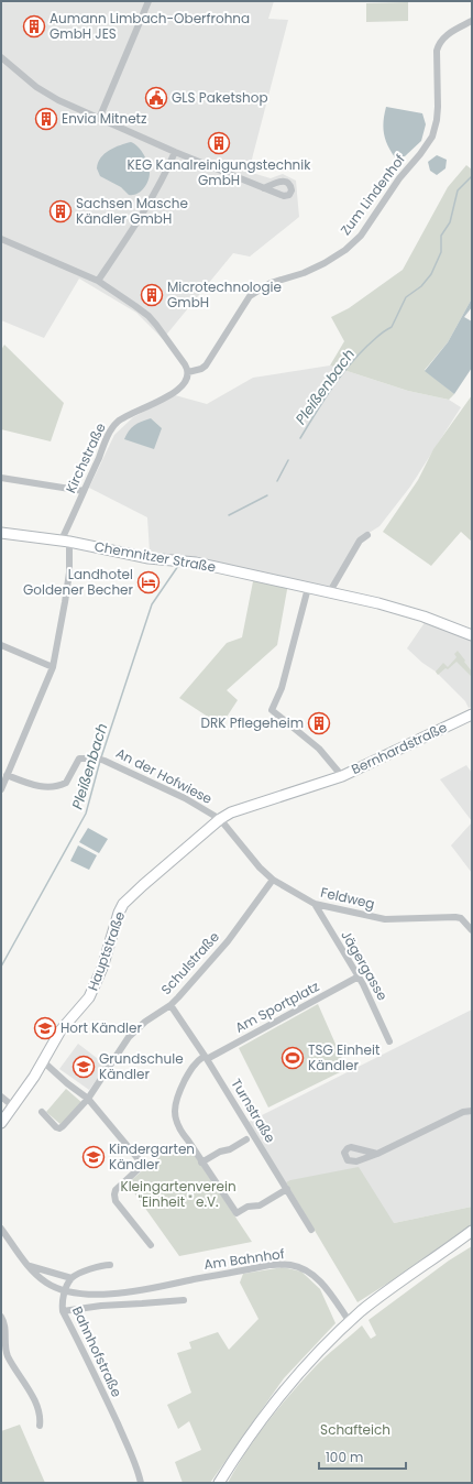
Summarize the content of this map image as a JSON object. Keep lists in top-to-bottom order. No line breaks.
{"streets":{"main road":["Chemnitzer Straße","Bernhardstraße","Hauptstraße"],"street":["Zum Lindenhof","Kirchstraße","An der Hofwiese","Feldweg","Schulstraße","Jägergasse","Am Sportplatz","Turnstraße","Am Bahnhof","Bahnhofstraße"]},"crossings":[["Zum Lindenhof","Kirchstraße"],["Kirchstraße","Chemnitzer Straße"],["Kirchstraße","An der Hofwiese"],["Chemnitzer Straße","Bernhardstraße"],["Bernhardstraße","Hauptstraße"],["An der Hofwiese","Feldweg"],["An der Hofwiese","Hauptstraße"],["Feldweg","Hauptstraße"],["Feldweg","Schulstraße"],["Feldweg","Jägergasse"],["Schulstraße","Turnstraße"],["Jägergasse","Am Sportplatz"],["Am Sportplatz","Turnstraße"],["Am Bahnhof","Bahnhofstraße"]],"water":["Pleißenbach"],"parks":["Kleingartenverein \"Einheit \" e.V.","Schafteich"],"places":{"building":["Aumann Limbach-Oberfrohna GmbH JES","Envia Mitnetz","KEG Kanalreinigungstechnik GmbH","Sachsen Masche Kändler GmbH","Microtechnologie GmbH","DRK Pflegeheim"],"public building":["GLS Paketshop"],"hotel":["Landhotel Goldener Becher"],"school or university":["Hort Kändler","Grundschule Kändler","Kindergarten Kändler"],"sports":["TSG Einheit Kändler"]},"scale_bar":"100 m"}
